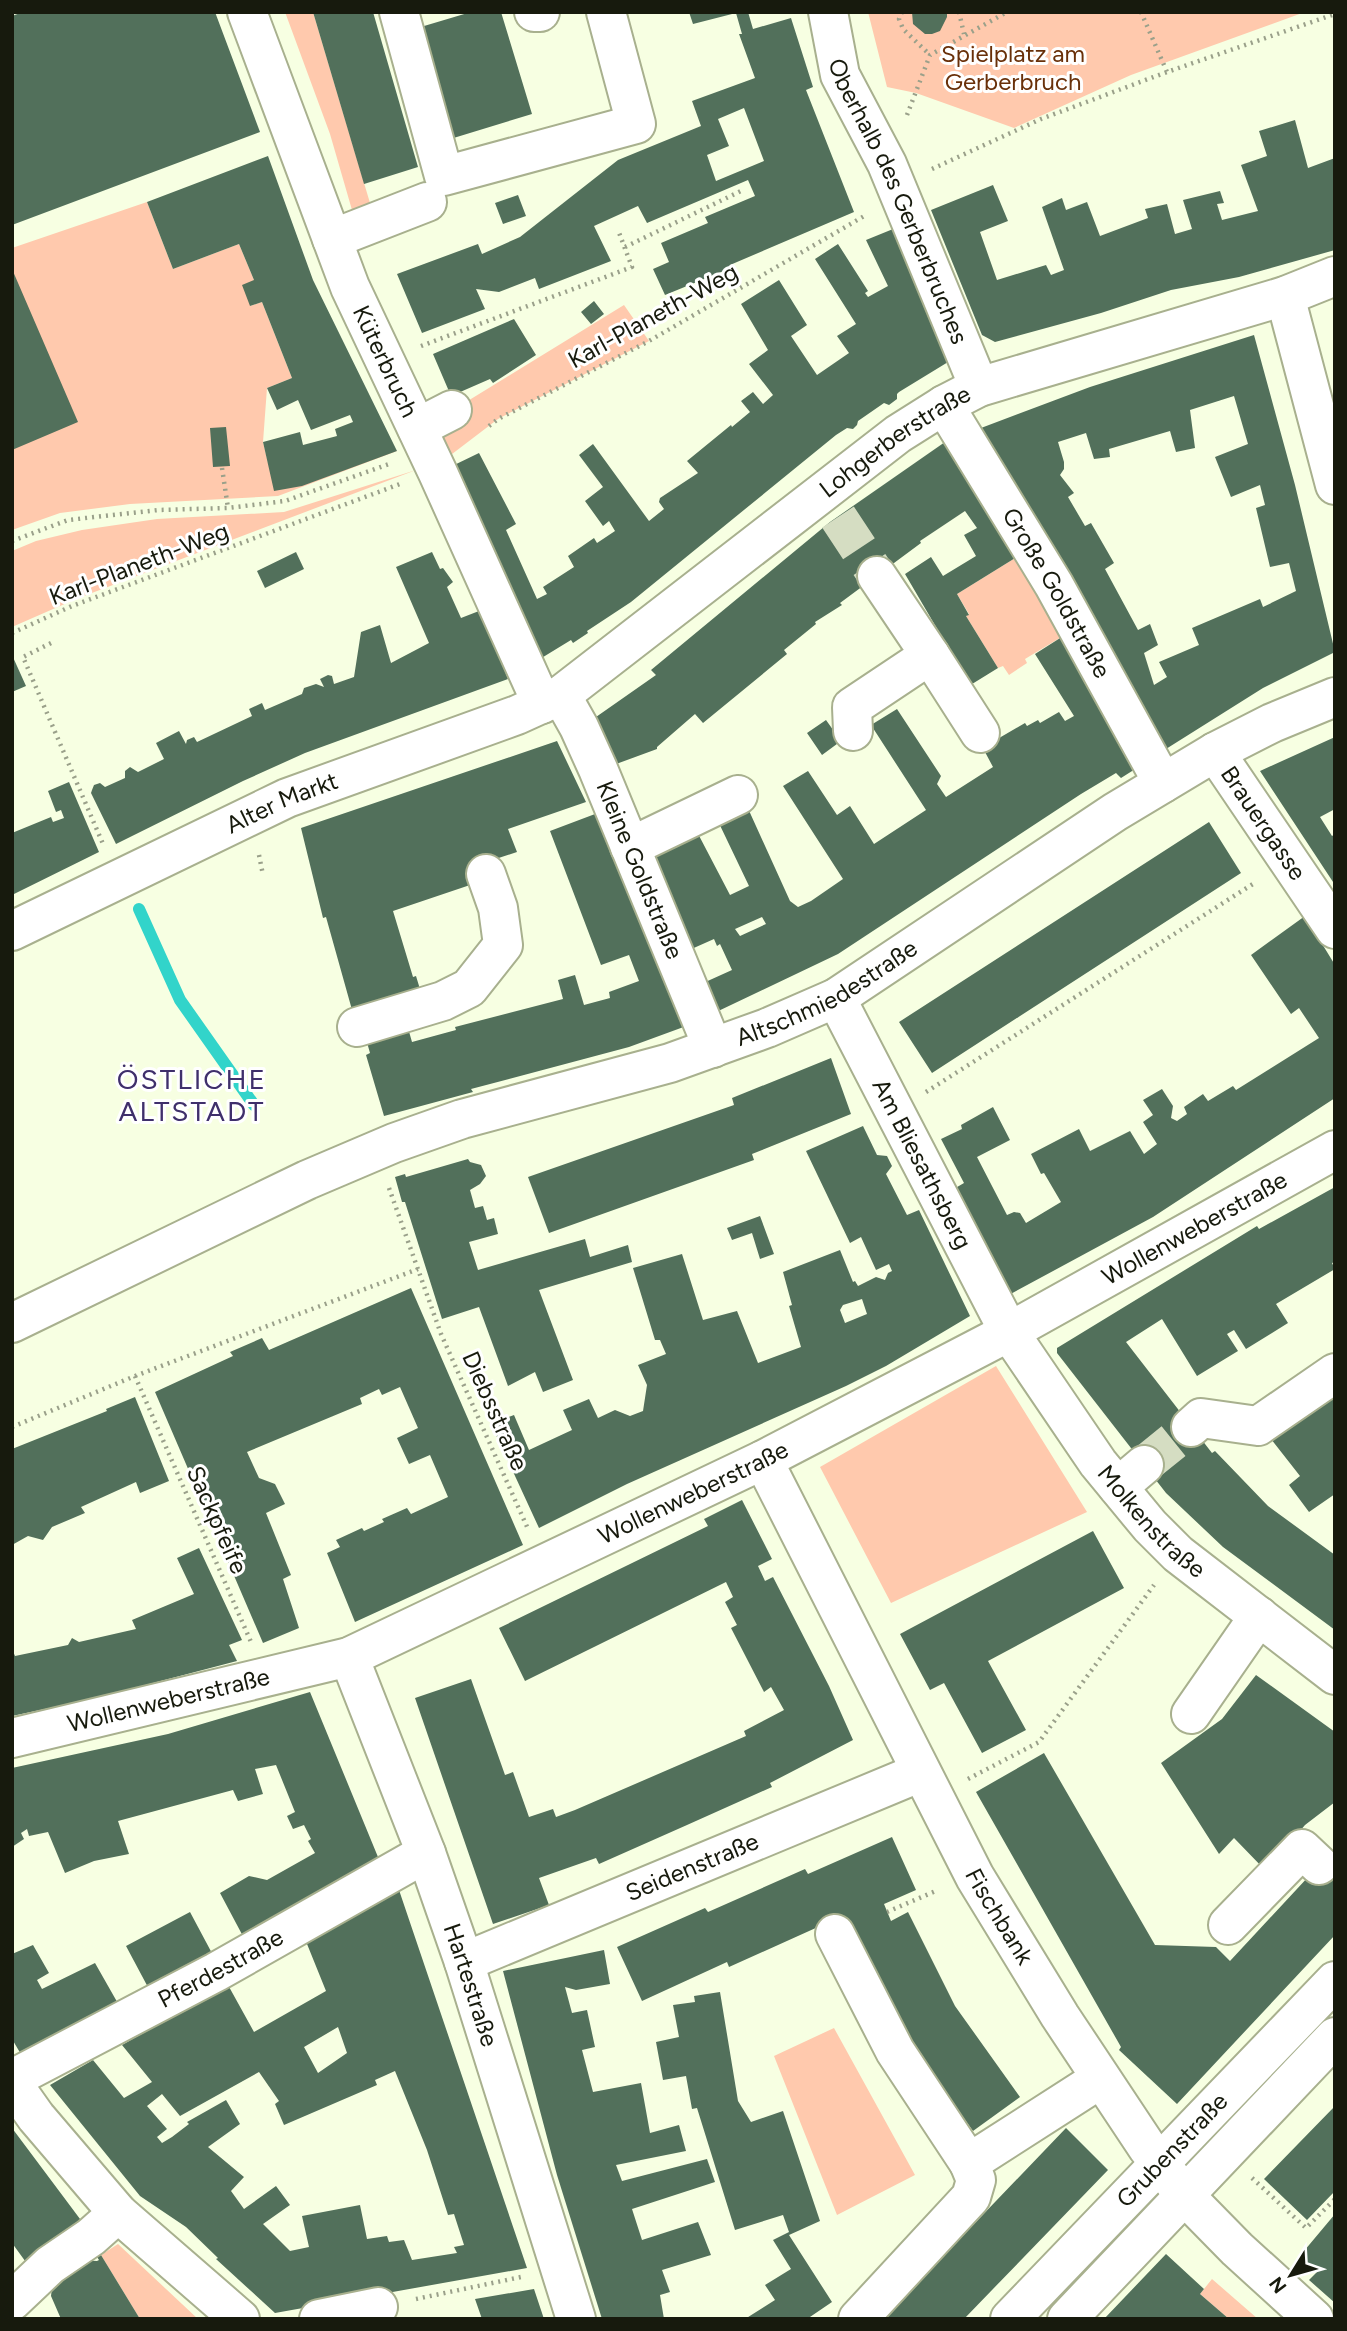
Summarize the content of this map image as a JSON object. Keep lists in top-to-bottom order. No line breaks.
{"streets":{"street":["Oberhalb des Gerberbruches","Küterbruch","Lohgerberstraße","Große Goldstraße","Alter Markt","Brauergasse","Kleine Goldstraße","Altschmiedestraße","Am Bliesathsberg","Wollenweberstraße","Molkenstraße","Seidenstraße","Fischbank","Pferdestraße","Hartestraße","Grubenstraße"],"path":["Karl-Planeth-Weg","Diebsstraße","Sackpfeife"]},"crossings":[["Oberhalb des Gerberbruches","Lohgerberstraße"],["Karl-Planeth-Weg","Küterbruch"],["Küterbruch","Lohgerberstraße"],["Küterbruch","Alter Markt"],["Küterbruch","Kleine Goldstraße"],["Lohgerberstraße","Große Goldstraße"],["Lohgerberstraße","Alter Markt"],["Lohgerberstraße","Kleine Goldstraße"],["Große Goldstraße","Altschmiedestraße"],["Alter Markt","Kleine Goldstraße"],["Brauergasse","Altschmiedestraße"],["Kleine Goldstraße","Altschmiedestraße"],["Altschmiedestraße","Am Bliesathsberg"],["Am Bliesathsberg","Wollenweberstraße"],["Am Bliesathsberg","Molkenstraße"],["Wollenweberstraße","Diebsstraße"],["Wollenweberstraße","Sackpfeife"],["Wollenweberstraße","Molkenstraße"],["Wollenweberstraße","Fischbank"],["Wollenweberstraße","Hartestraße"],["Seidenstraße","Fischbank"],["Seidenstraße","Hartestraße"],["Fischbank","Grubenstraße"],["Pferdestraße","Hartestraße"]],"districts":["ÖSTLICHE ALTSTADT"],"parks":["Spielplatz am Gerberbruch"],"north":"bottom left"}
